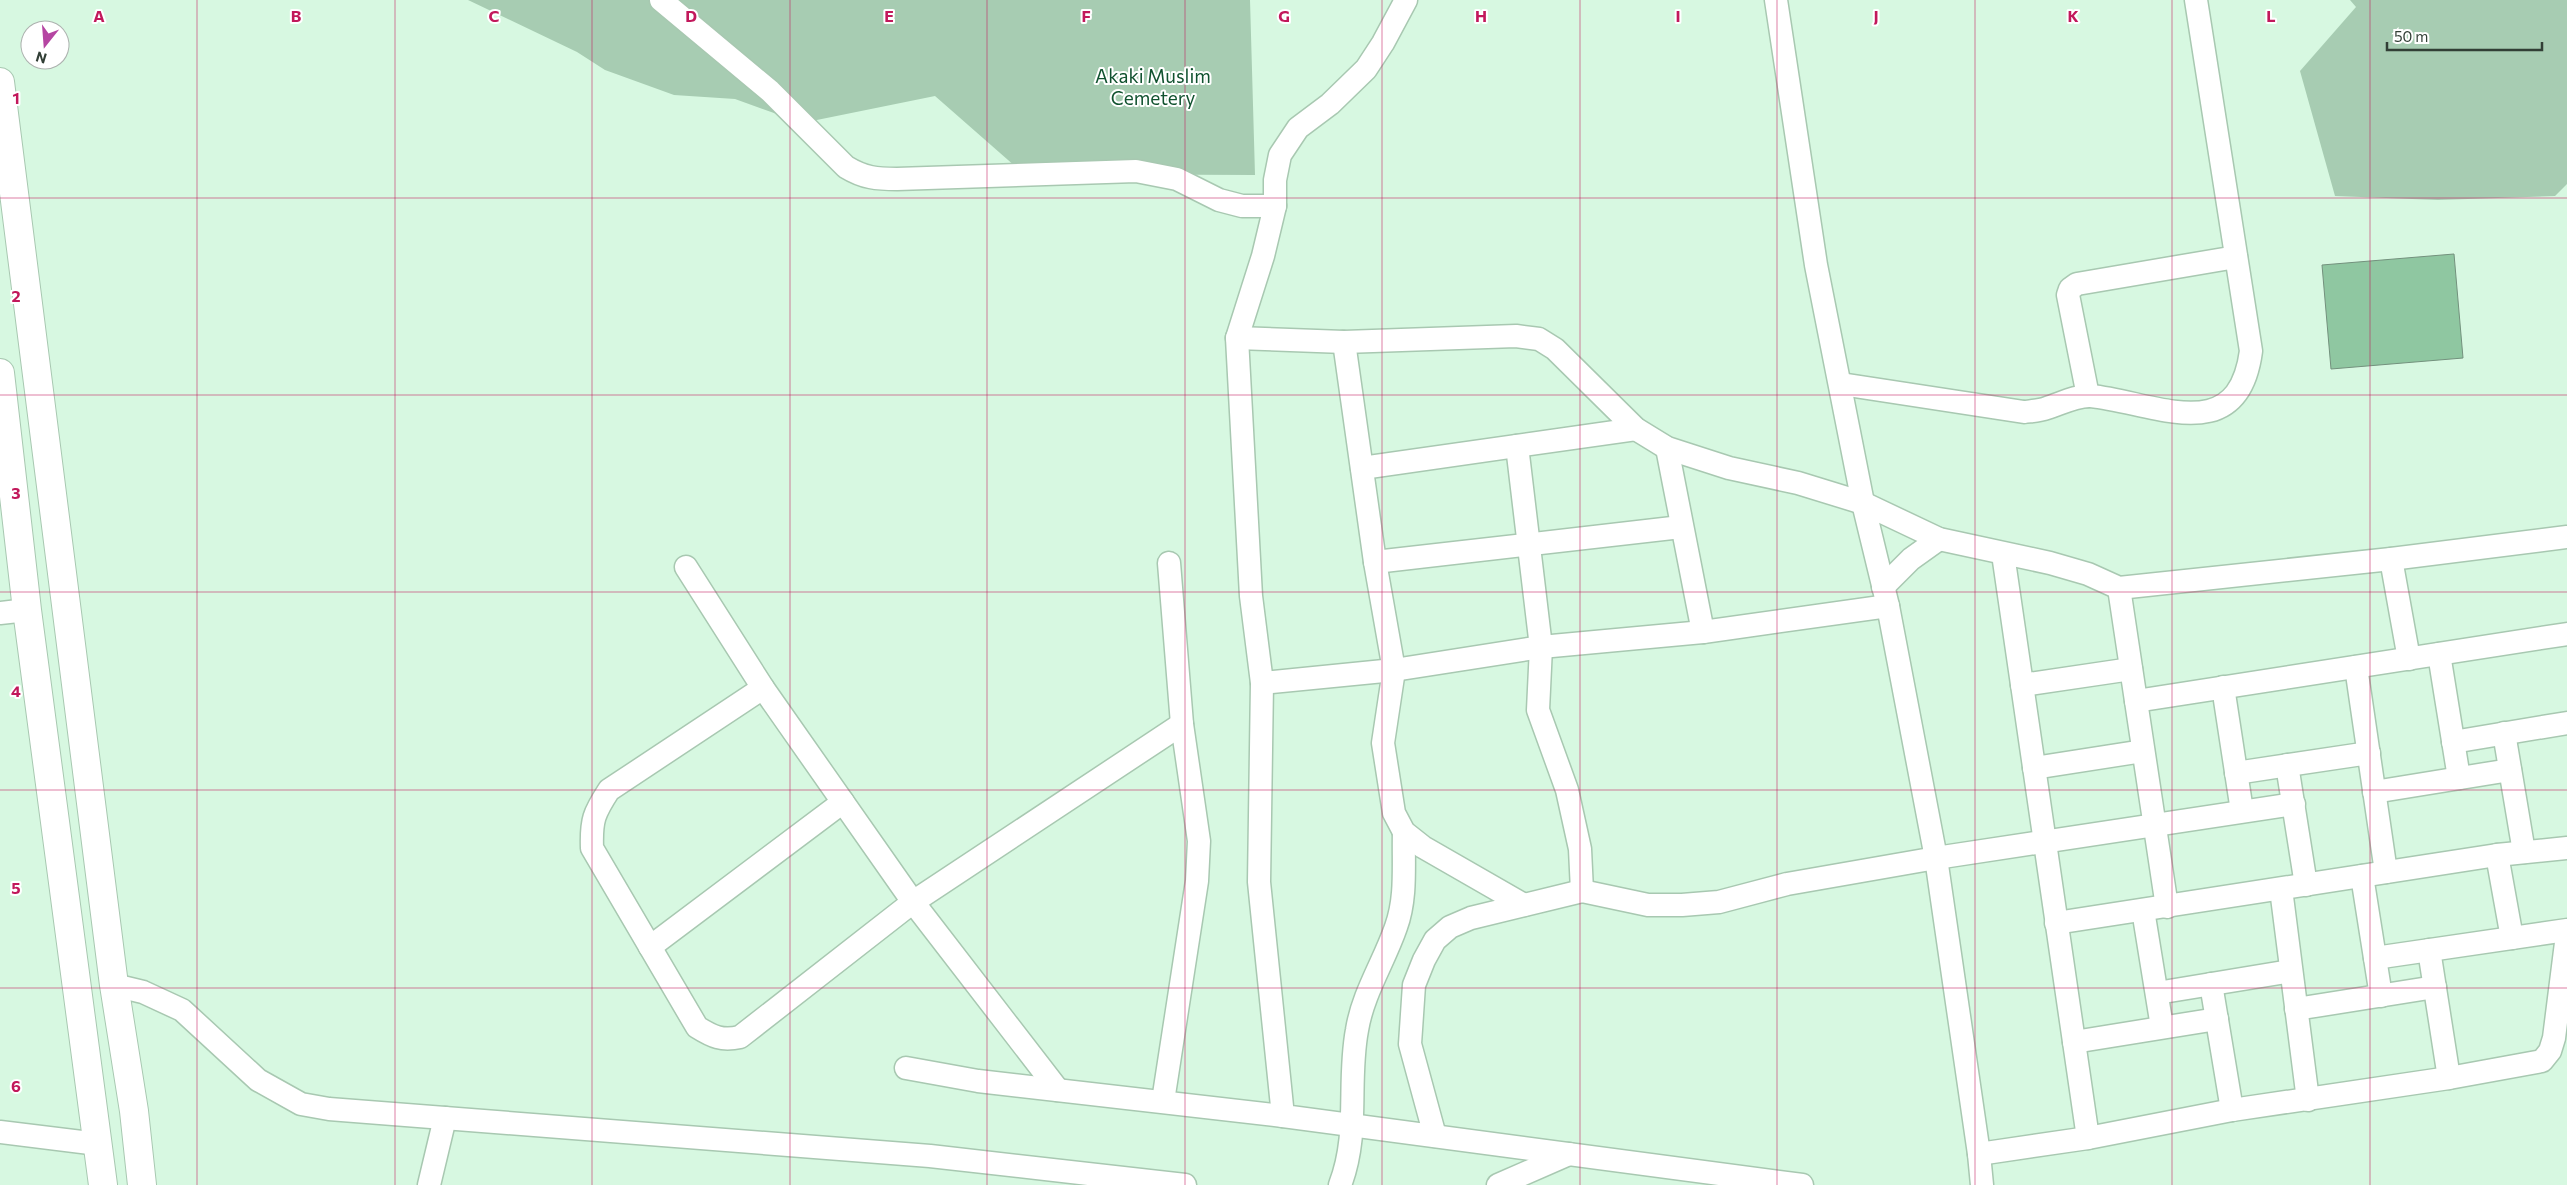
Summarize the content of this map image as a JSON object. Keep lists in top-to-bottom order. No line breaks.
{"parks":["Akaki Muslim Cemetery"],"scale_bar":"50 m","north":"bottom","grid":{"columns":["A","B","C","D","E","F","G","H","I","J","K","L"],"rows":["1","2","3","4","5","6"]}}
